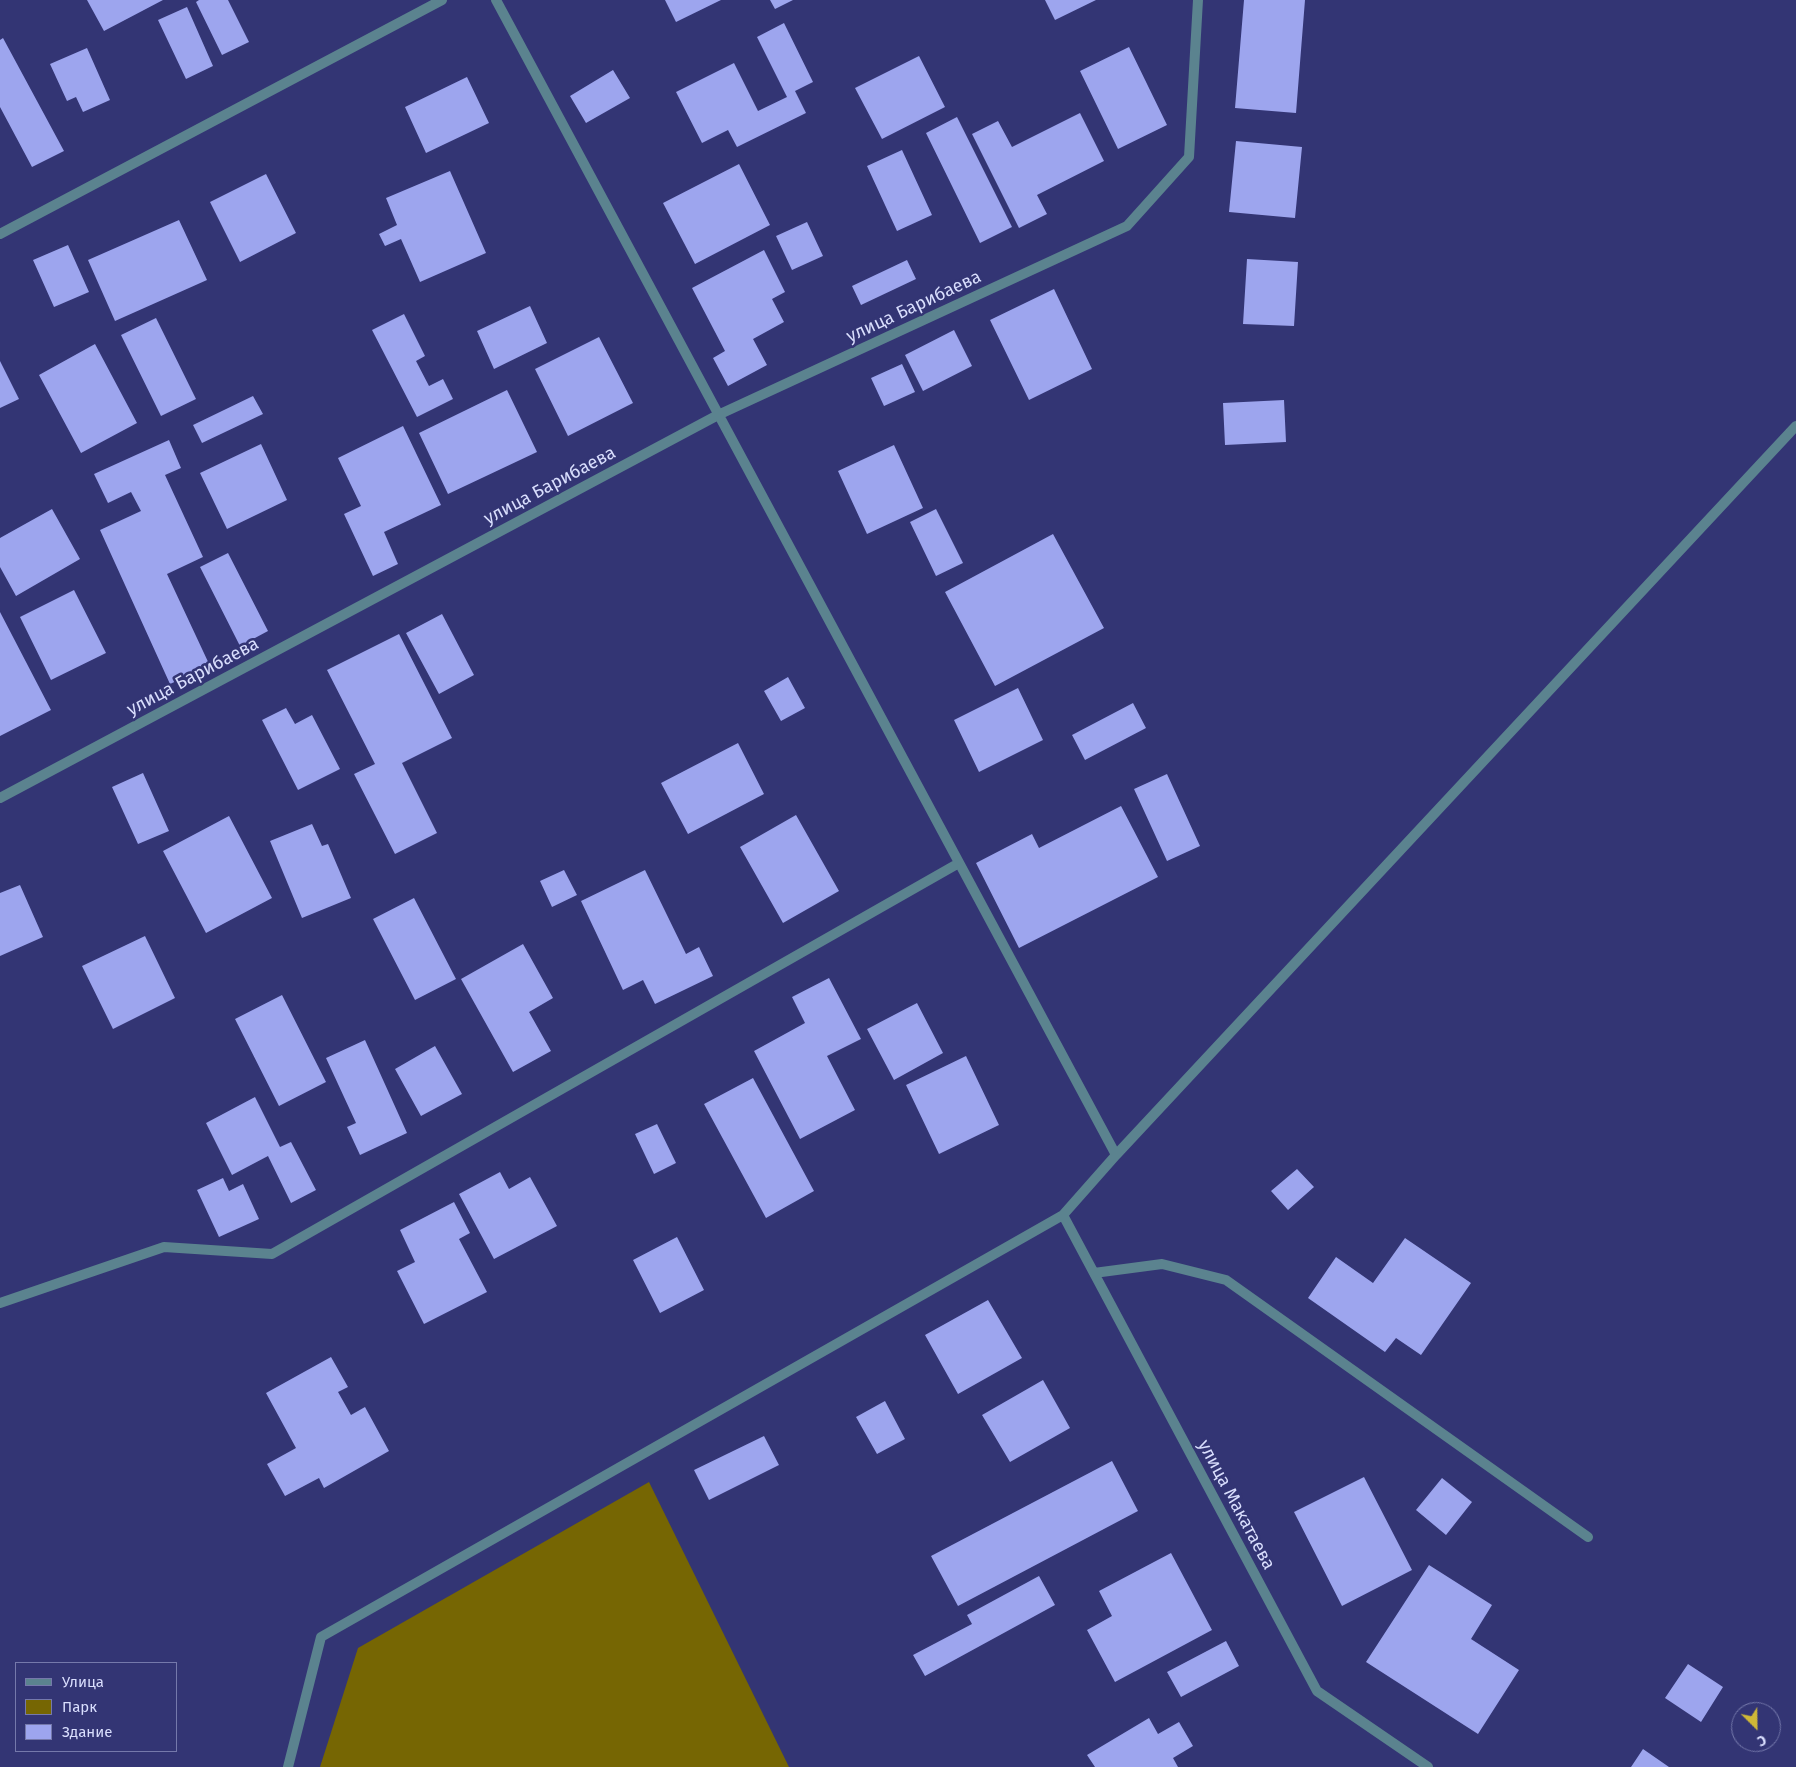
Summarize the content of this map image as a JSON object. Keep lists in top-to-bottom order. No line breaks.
{"streets":{"street":["улица Барибаева","улица Макатаева"]},"legend":["Улица","Парк","Здание"],"north":"bottom right"}
